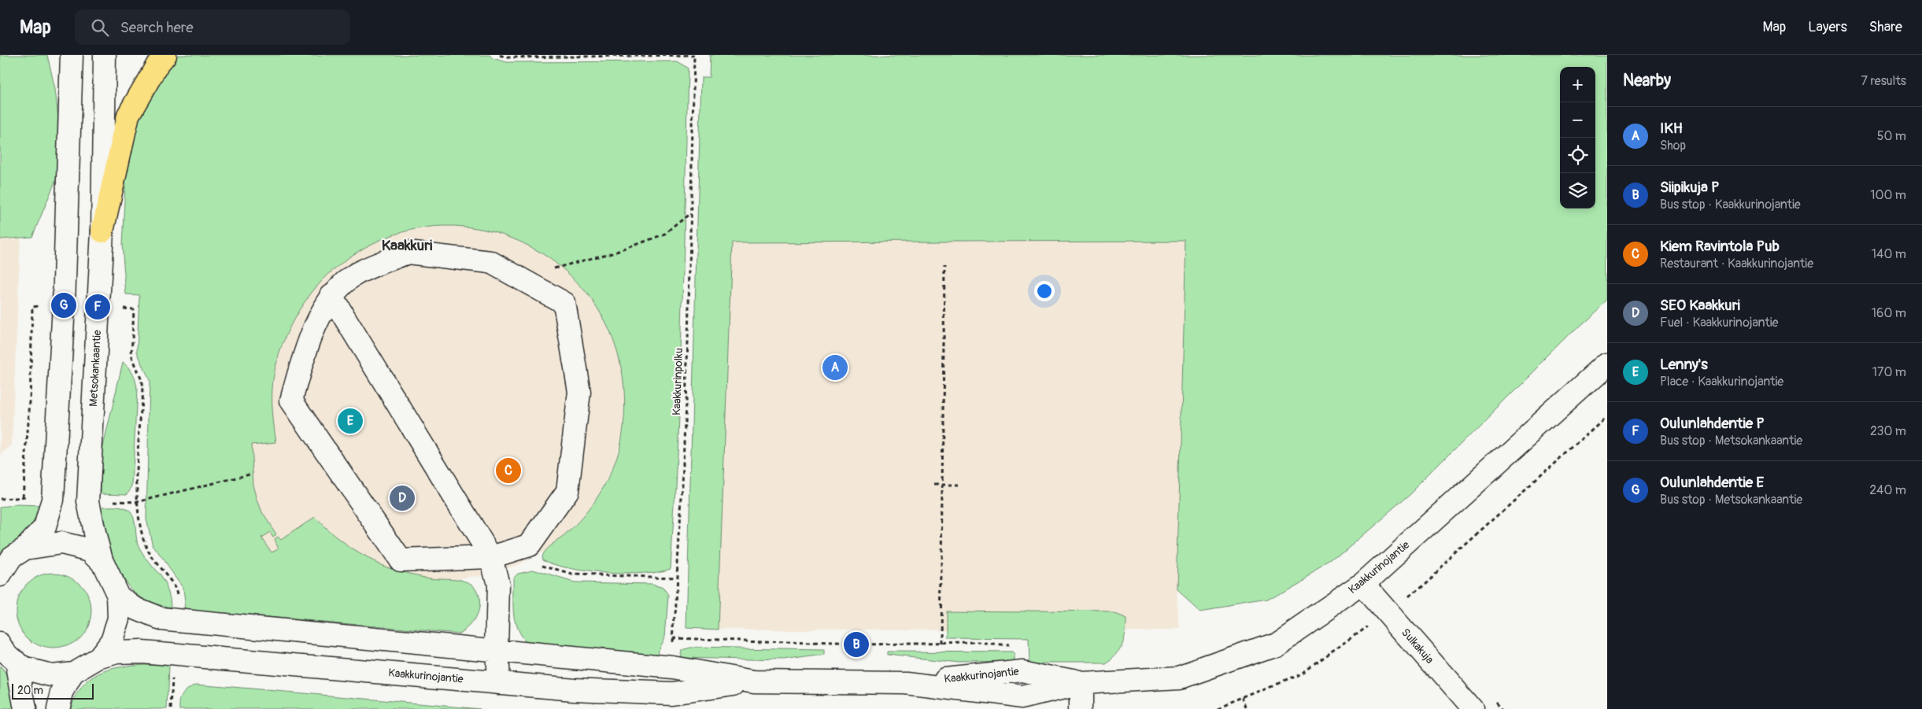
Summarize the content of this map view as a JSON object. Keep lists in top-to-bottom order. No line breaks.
{"streets":{"street":["Metsokankaantie","Kaakkurinojantie","Sulkakuja"],"path":["Kaakkurinpolku"]},"crossings":[["Metsokankaantie","Kaakkurinojantie"],["Kaakkurinpolku","Kaakkurinojantie"],["Kaakkurinojantie","Sulkakuja"]],"districts":["Kaakkuri"],"scale_bar":"20 m","page":{"header":"Map","search":"Search here","nav":["Map","Layers","Share"],"heading":["Nearby","7 results"],"map_buttons":["+","−"],"list":[{"mark":"A","name":"IKH","note":"Shop","value":"50 m"},{"mark":"B","name":"Siipikuja P","note":"Bus stop · Kaakkurinojantie","value":"100 m"},{"mark":"C","name":"Kiem Ravintola Pub","note":"Restaurant · Kaakkurinojantie","value":"140 m"},{"mark":"D","name":"SEO Kaakkuri","note":"Fuel · Kaakkurinojantie","value":"160 m"},{"mark":"E","name":"Lenny's","note":"Place · Kaakkurinojantie","value":"170 m"},{"mark":"F","name":"Oulunlahdentie P","note":"Bus stop · Metsokankaantie","value":"230 m"},{"mark":"G","name":"Oulunlahdentie E","note":"Bus stop · Metsokankaantie","value":"240 m"}],"pins":["G","F","A","E","C","D","B"],"scale":"20 m"}}
